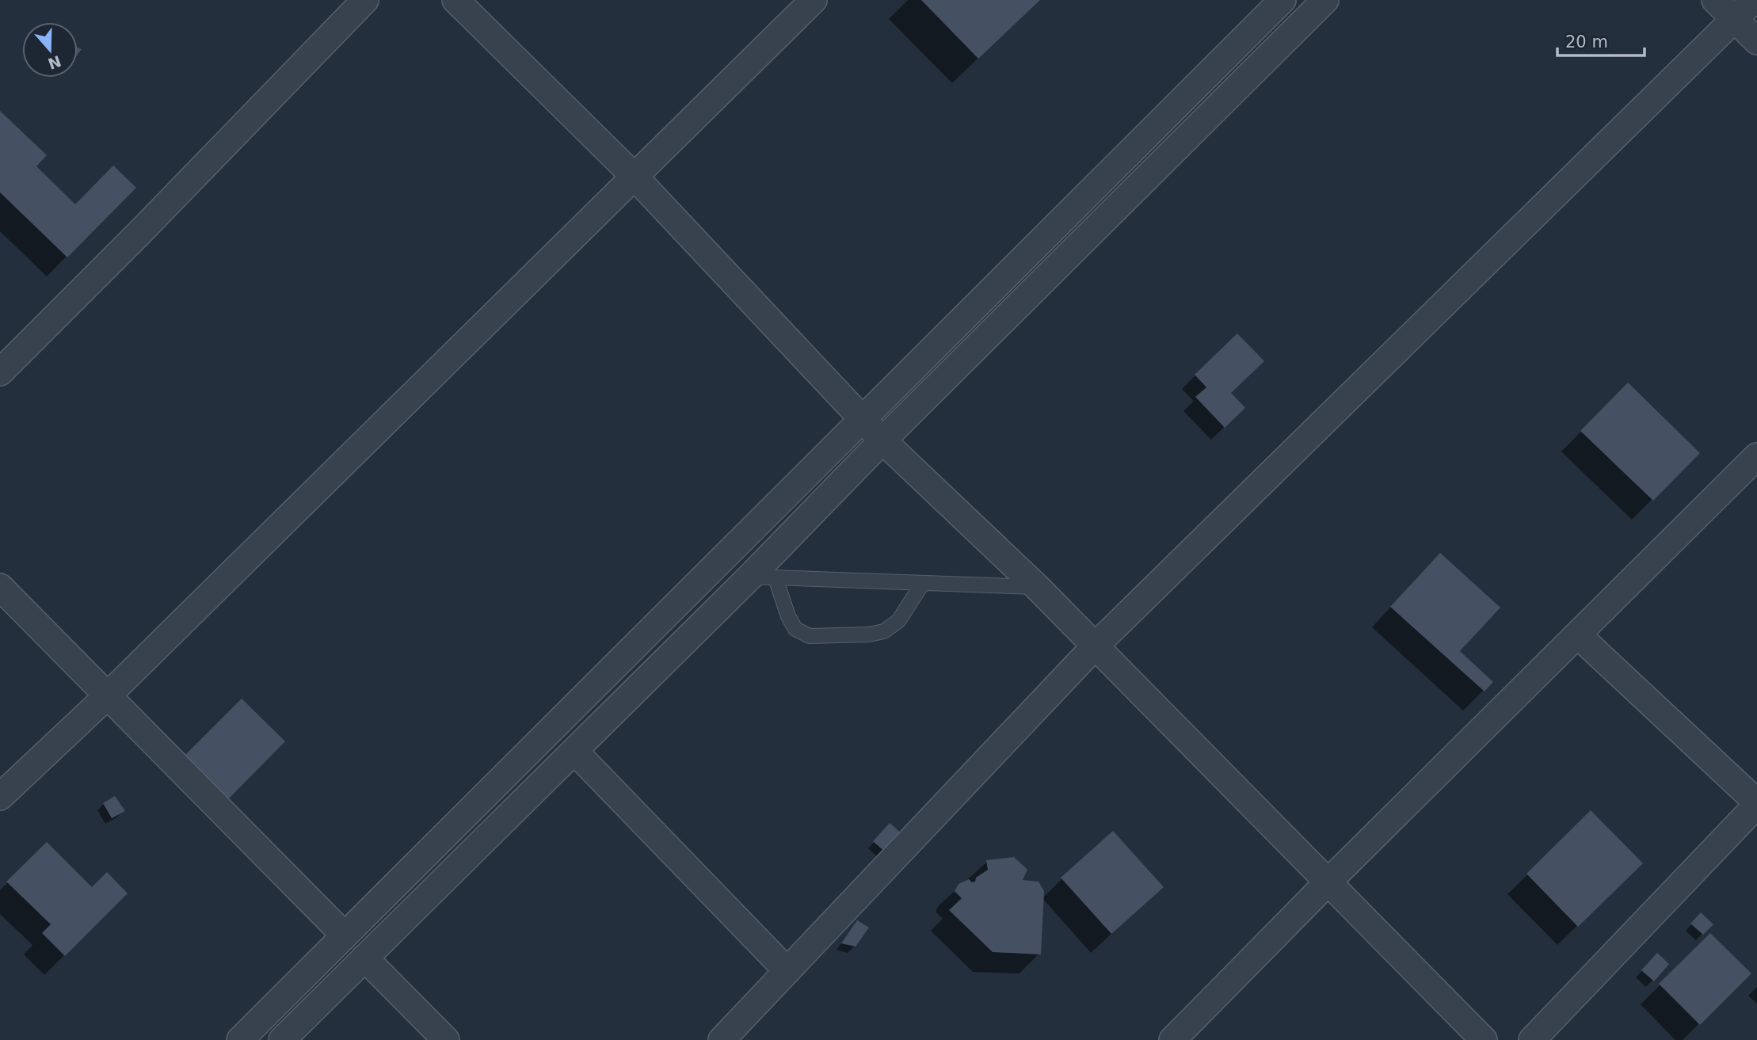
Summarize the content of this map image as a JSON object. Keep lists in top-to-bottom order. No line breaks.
{"scale_bar":"20 m","north":"bottom"}
